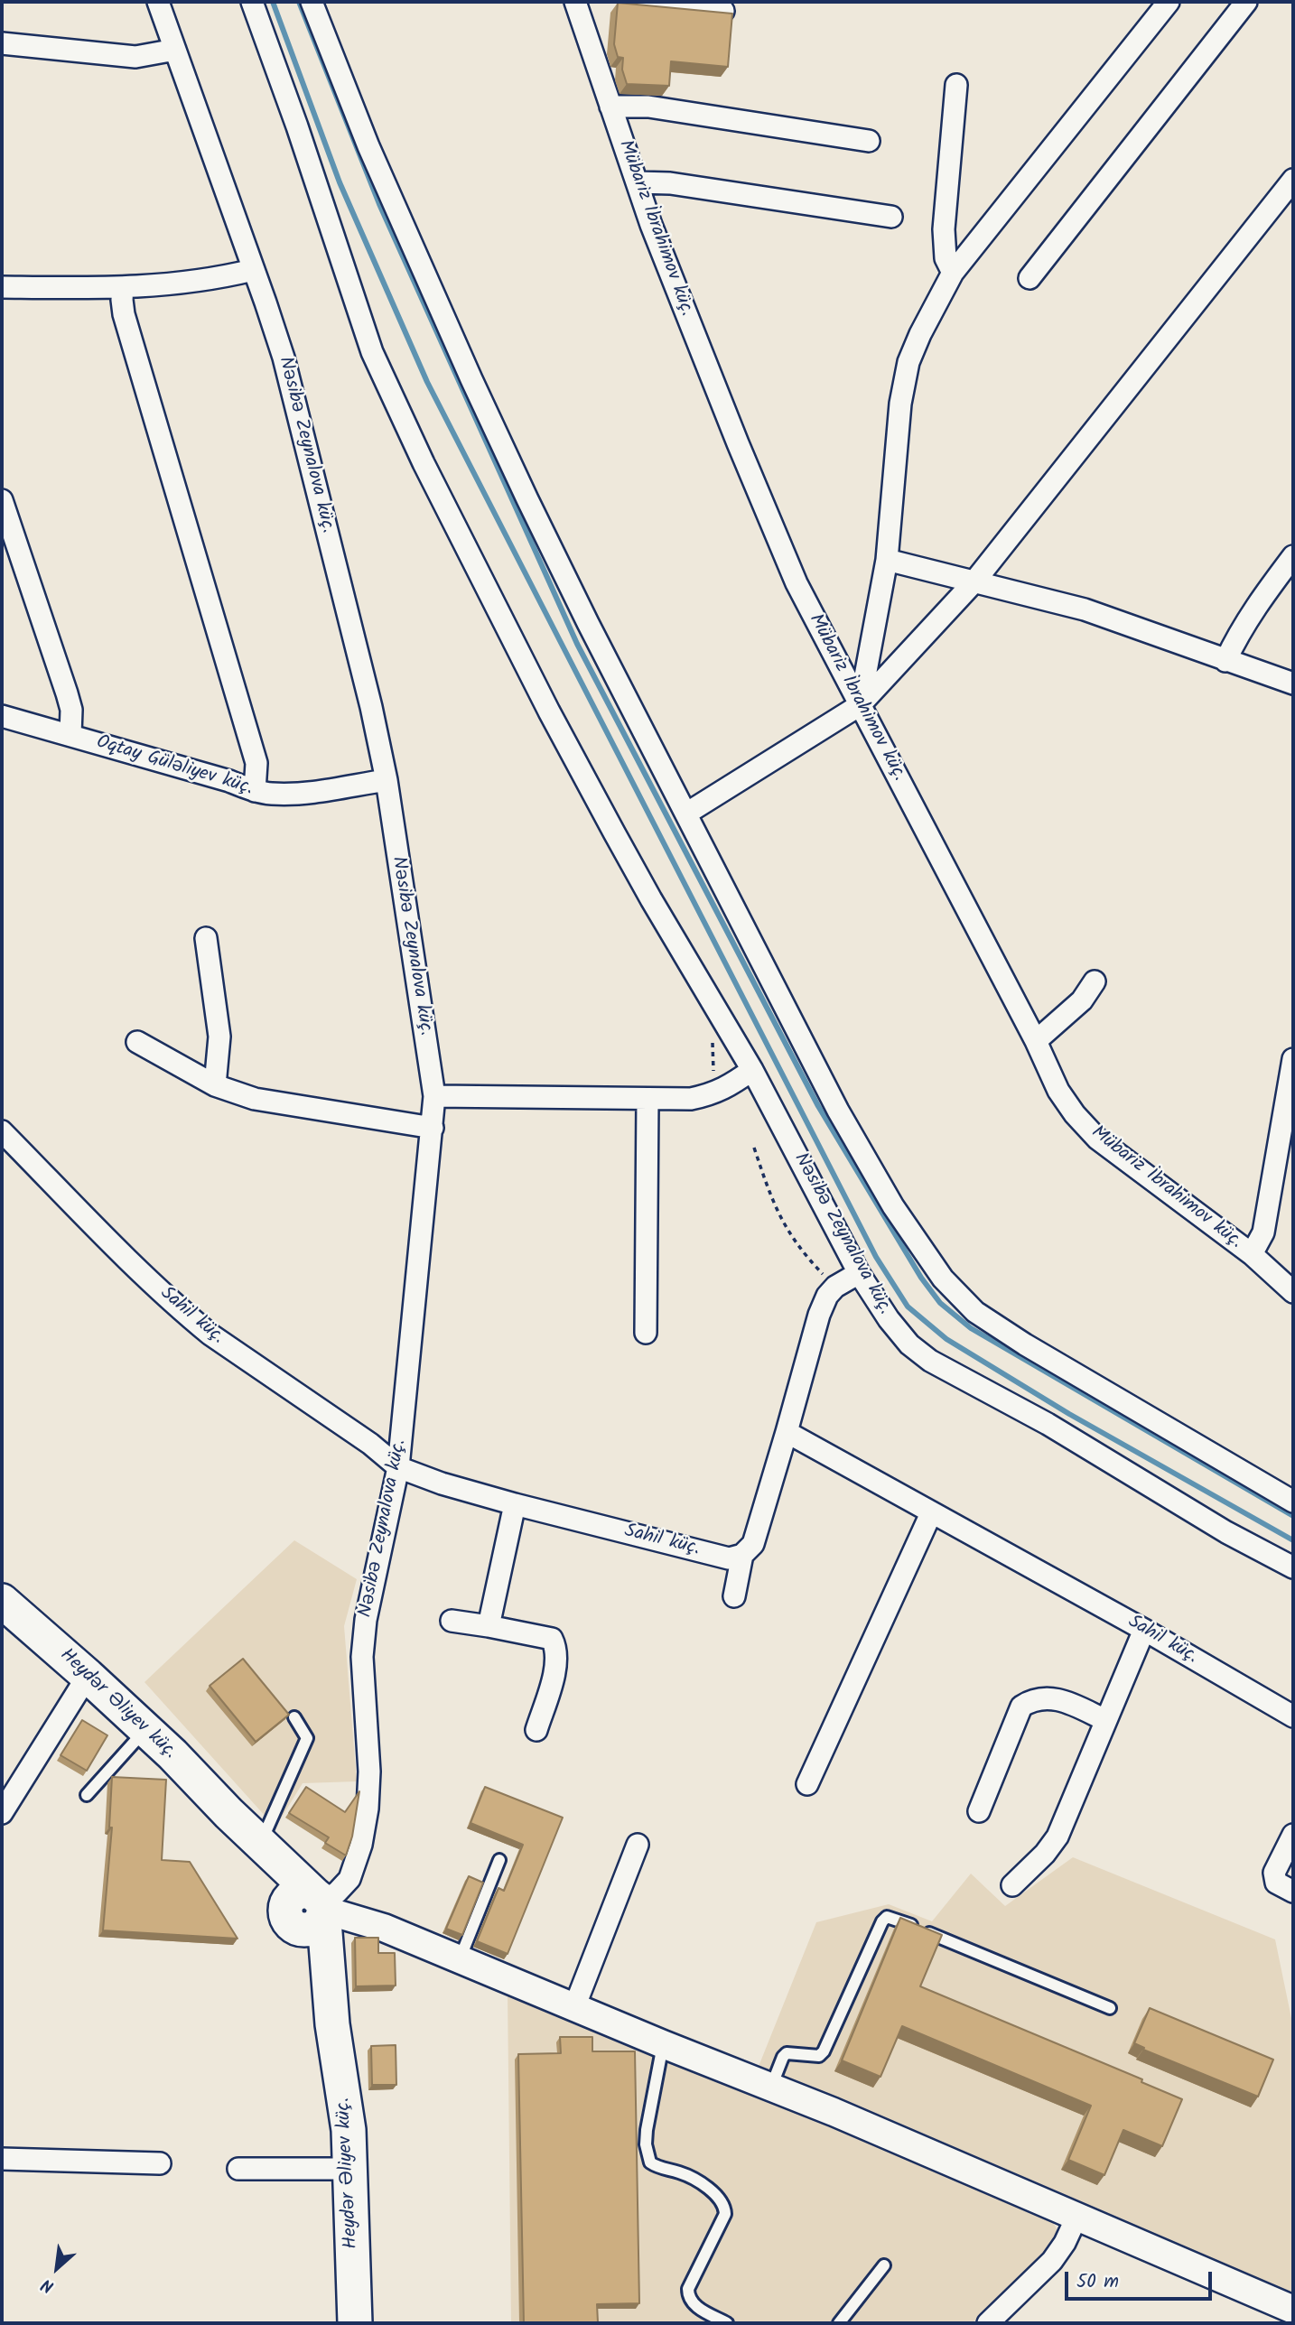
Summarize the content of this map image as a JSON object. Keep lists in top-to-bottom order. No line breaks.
{"streets":{"main road":["Heydər Əliyev küç."],"street":["Mübariz İbrahimov küç.","Nəsibə Zeynalova küç.","Oqtay Güləliyev küç.","Sahil küç."]},"crossings":[["Nəsibə Zeynalova küç.","Oqtay Güləliyev küç."],["Nəsibə Zeynalova küç.","Sahil küç."]],"scale_bar":"50 m","north":"bottom left"}
